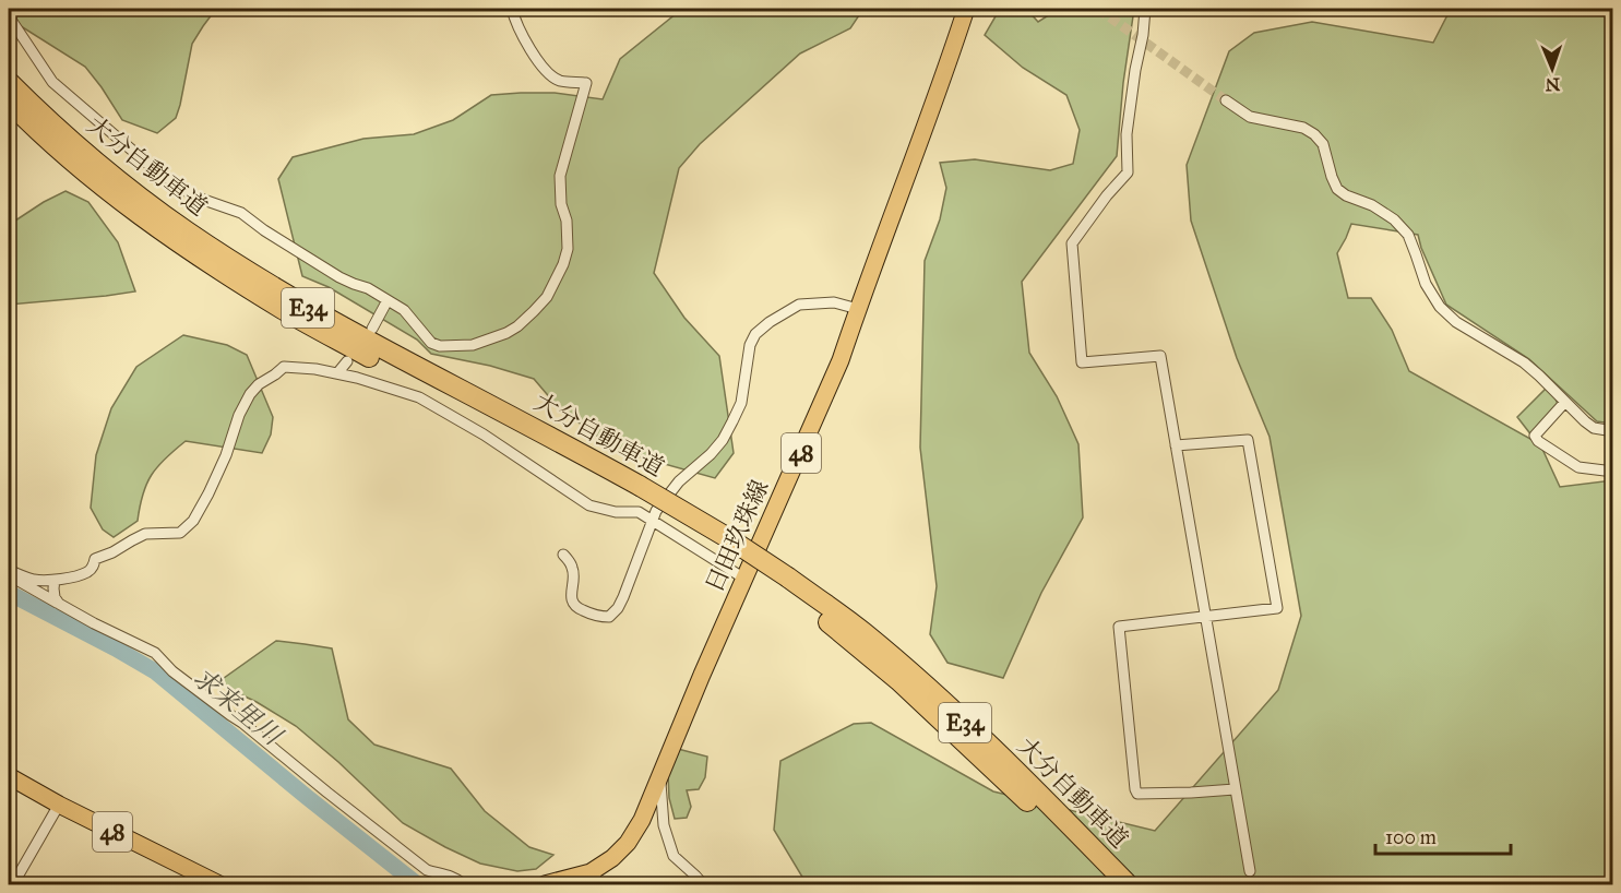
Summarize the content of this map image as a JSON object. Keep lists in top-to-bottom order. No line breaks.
{"streets":{"highway":["大分自動車道","E34"],"main road":["48","日田玖珠線"]},"water":["求来里川"],"scale_bar":"100 m","north":"bottom"}
